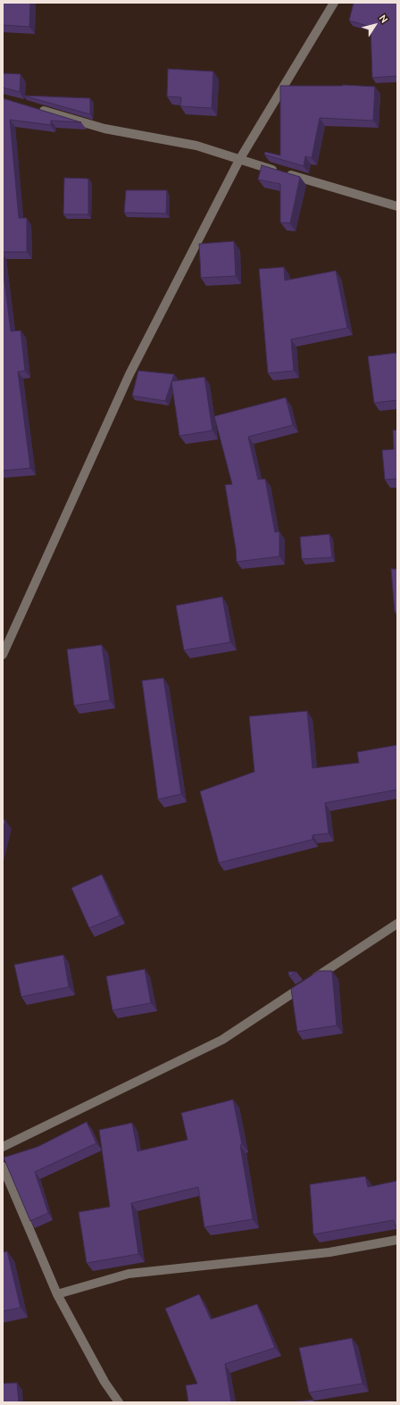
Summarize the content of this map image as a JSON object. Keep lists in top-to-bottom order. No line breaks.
{"north":"top right"}
